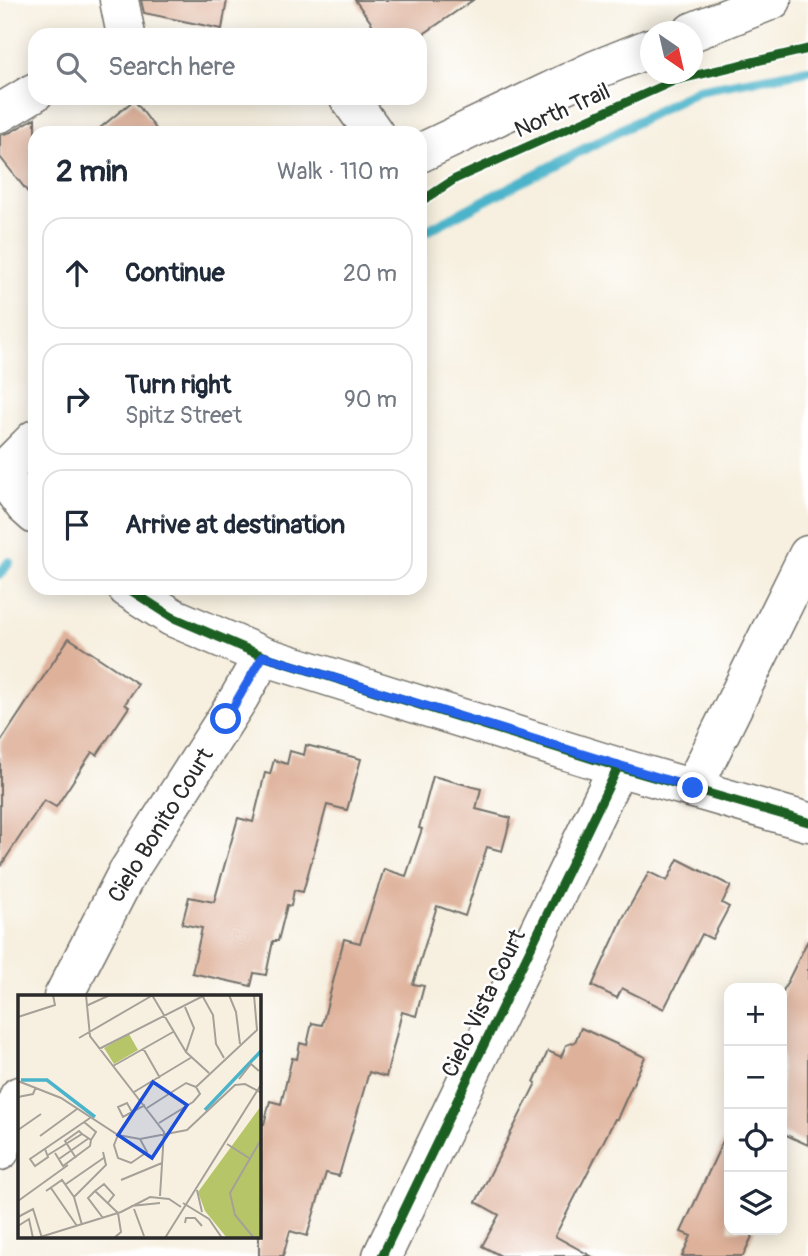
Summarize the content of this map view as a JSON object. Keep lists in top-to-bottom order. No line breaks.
{"streets":{"street":["Cielo Bonito Court","Cielo Vista Court"],"cycle path":["North Trail"]},"north":"bottom right","page":{"search":"Search here","heading":["2 min","Walk · 110 m"],"list":[["Continue","20 m"],["Turn right","Spitz Street","90 m"],"Arrive at destination"],"map_buttons":["+","−"]}}
